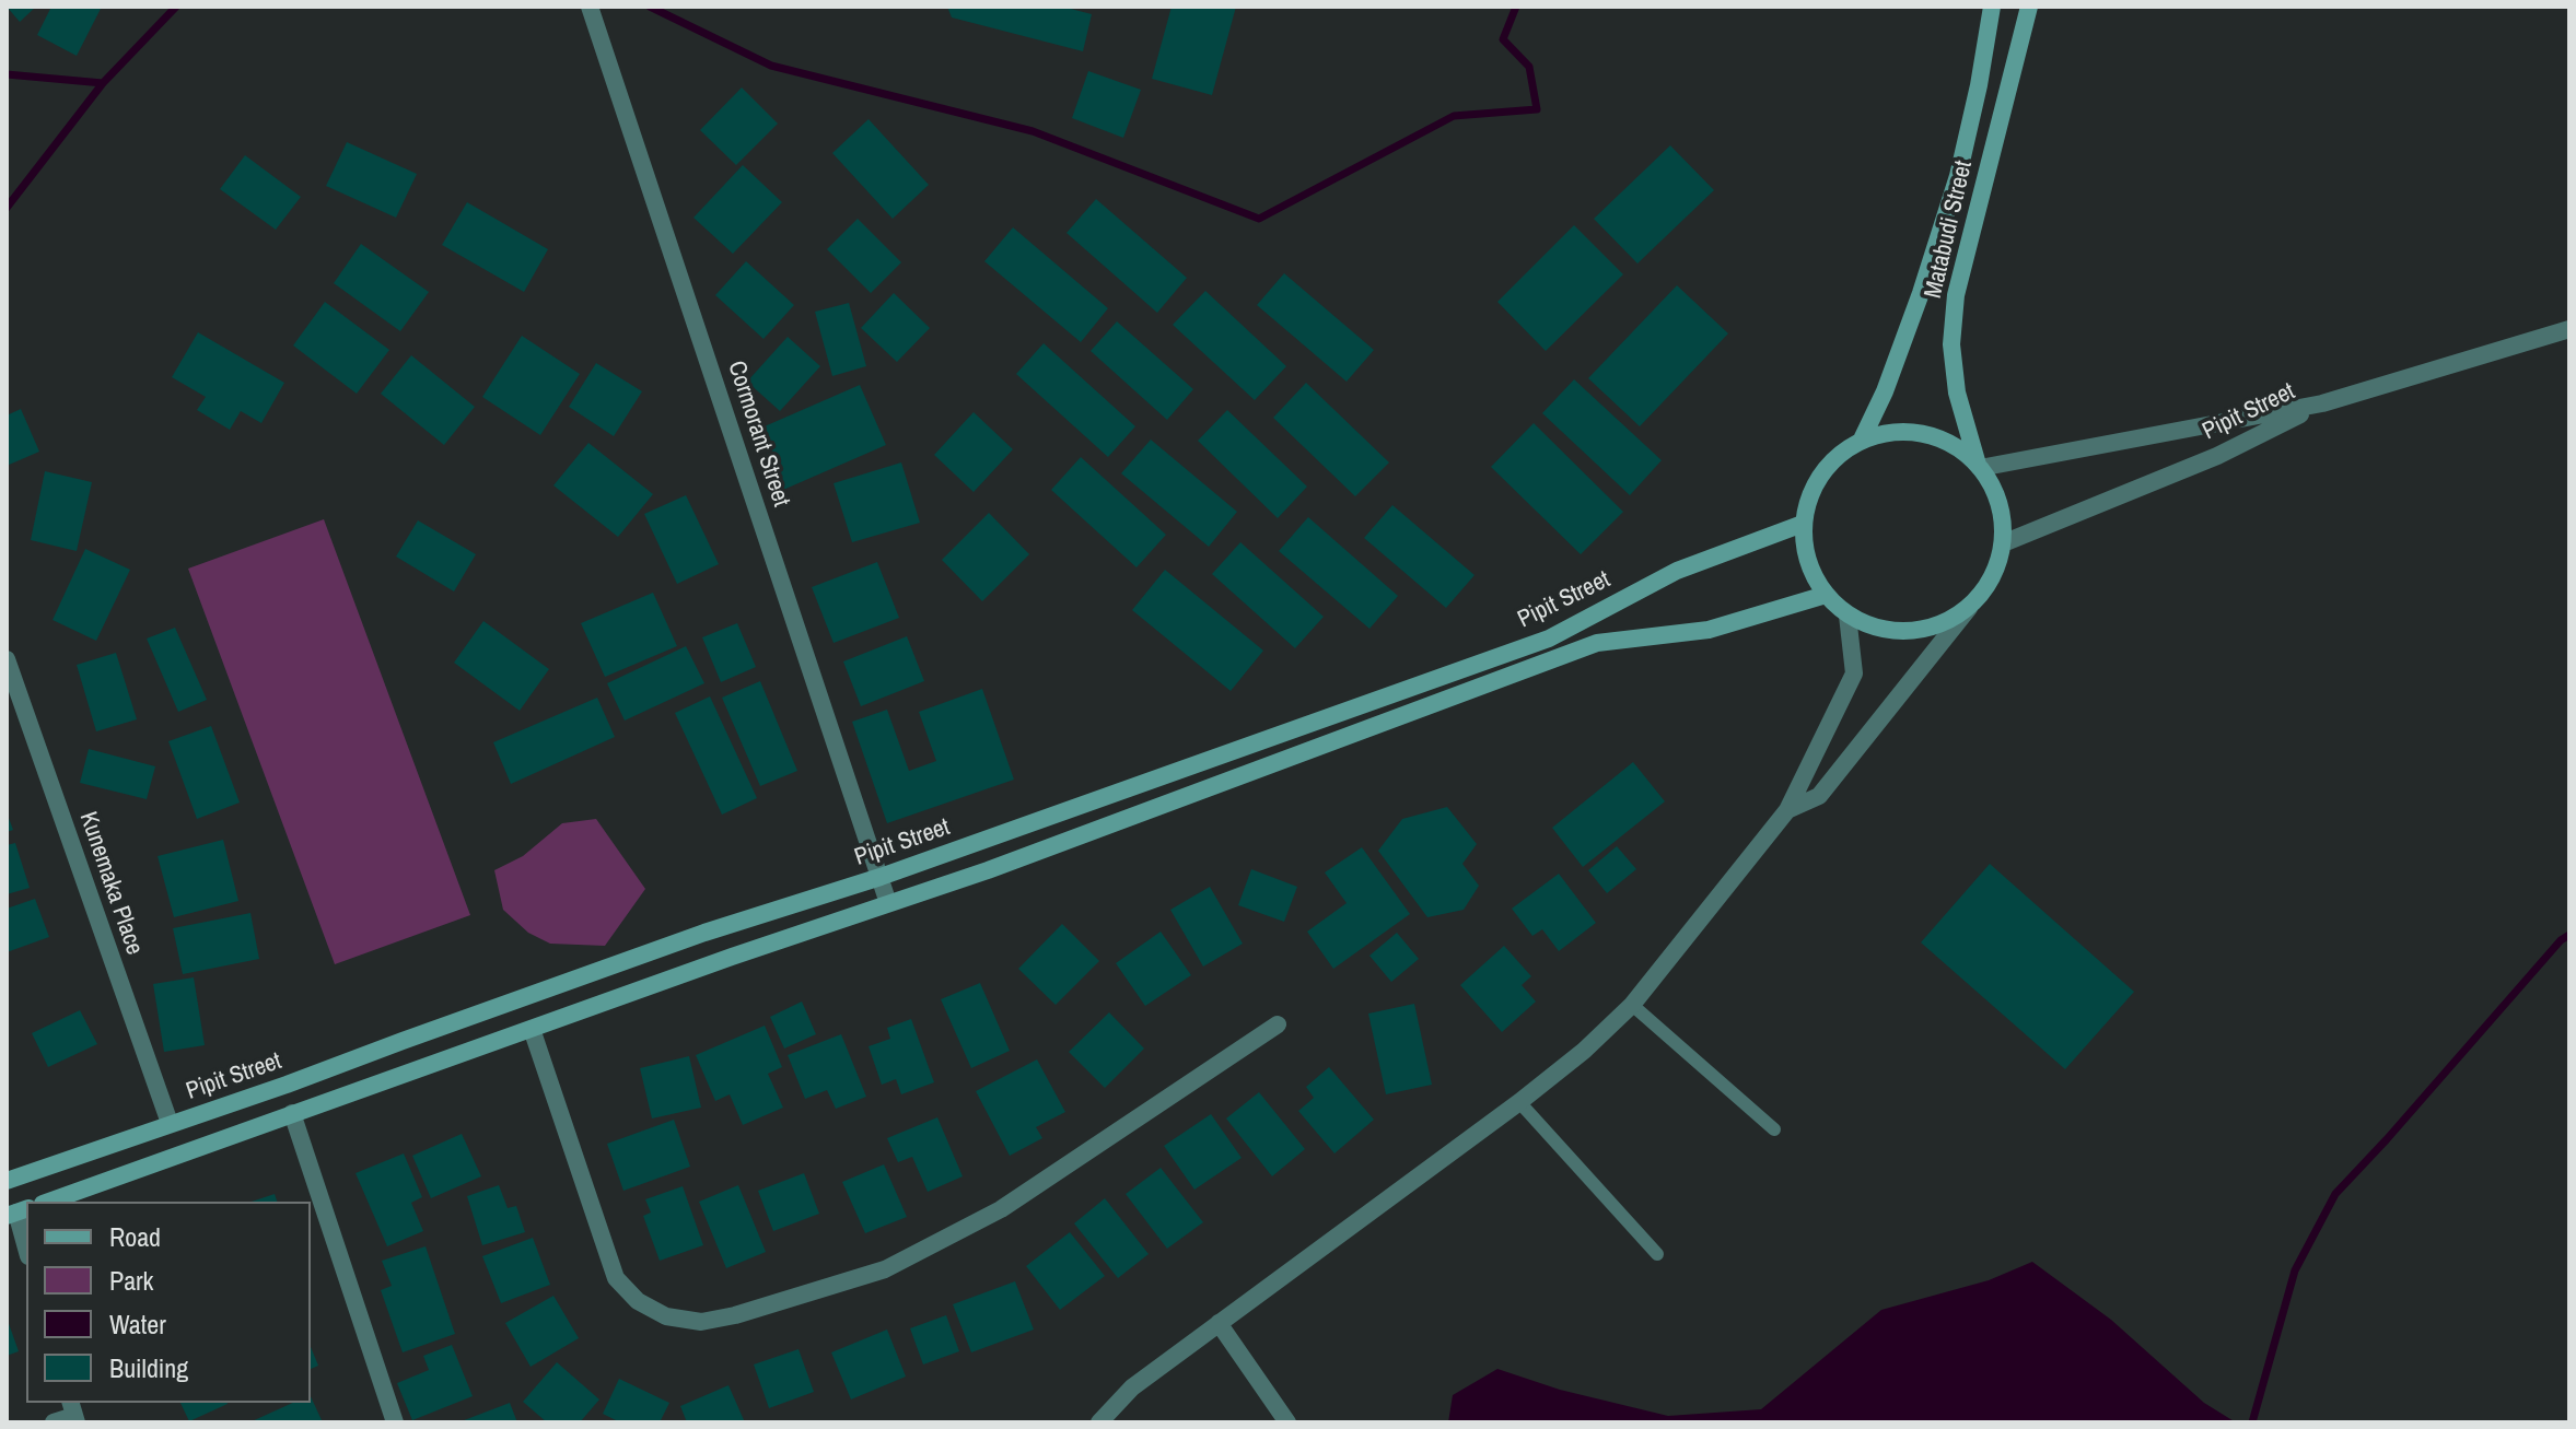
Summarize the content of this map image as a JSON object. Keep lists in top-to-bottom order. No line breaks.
{"streets":{"main road":["Matabudi Street","Pipit Street"],"street":["Cormorant Street","Kunemaka Place"]},"crossings":[["Matabudi Street","Pipit Street"],["Pipit Street","Cormorant Street"],["Pipit Street","Kunemaka Place"]],"legend":["Road","Park","Water","Building"]}
